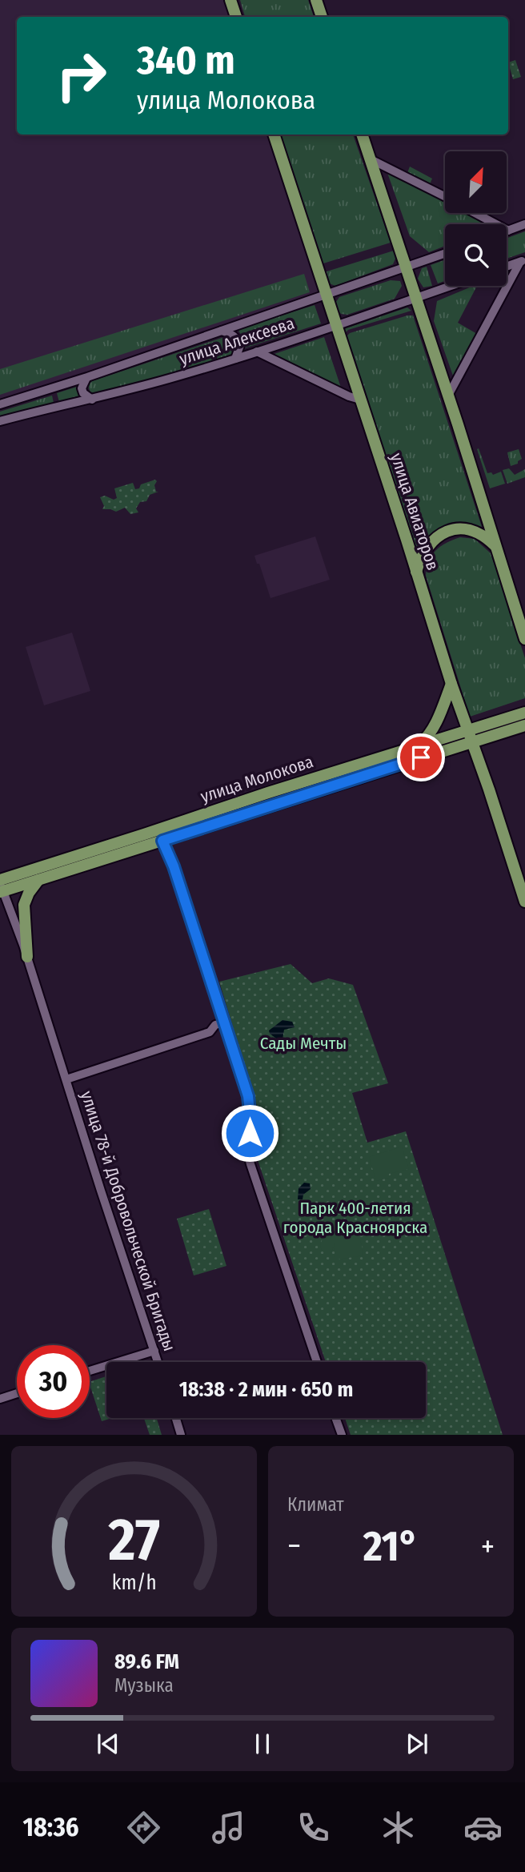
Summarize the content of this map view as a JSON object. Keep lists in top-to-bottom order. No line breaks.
{"streets":{"main road":["улица Авиаторов","улица Молокова"],"street":["улица Алексеева","улица 78-й Добровольческой Бригады"]},"crossings":[["улица Алексеева","улица Авиаторов"],["улица Авиаторов","улица Молокова"],["улица Молокова","улица 78-й Добровольческой Бригады"]],"parks":["Сады Мечты","Парк 400-летия города Красноярска"],"north":"top right","page":{"turn":["340 m","улица Молокова"],"limit":"30","trip":"18:38 · 2 мин · 650 m","tile":"Климат","heat":["−","21°","+"],"song":["89.6 FM","Музыка"],"tabs":"18:36","gauge":["27","km/h"]}}
